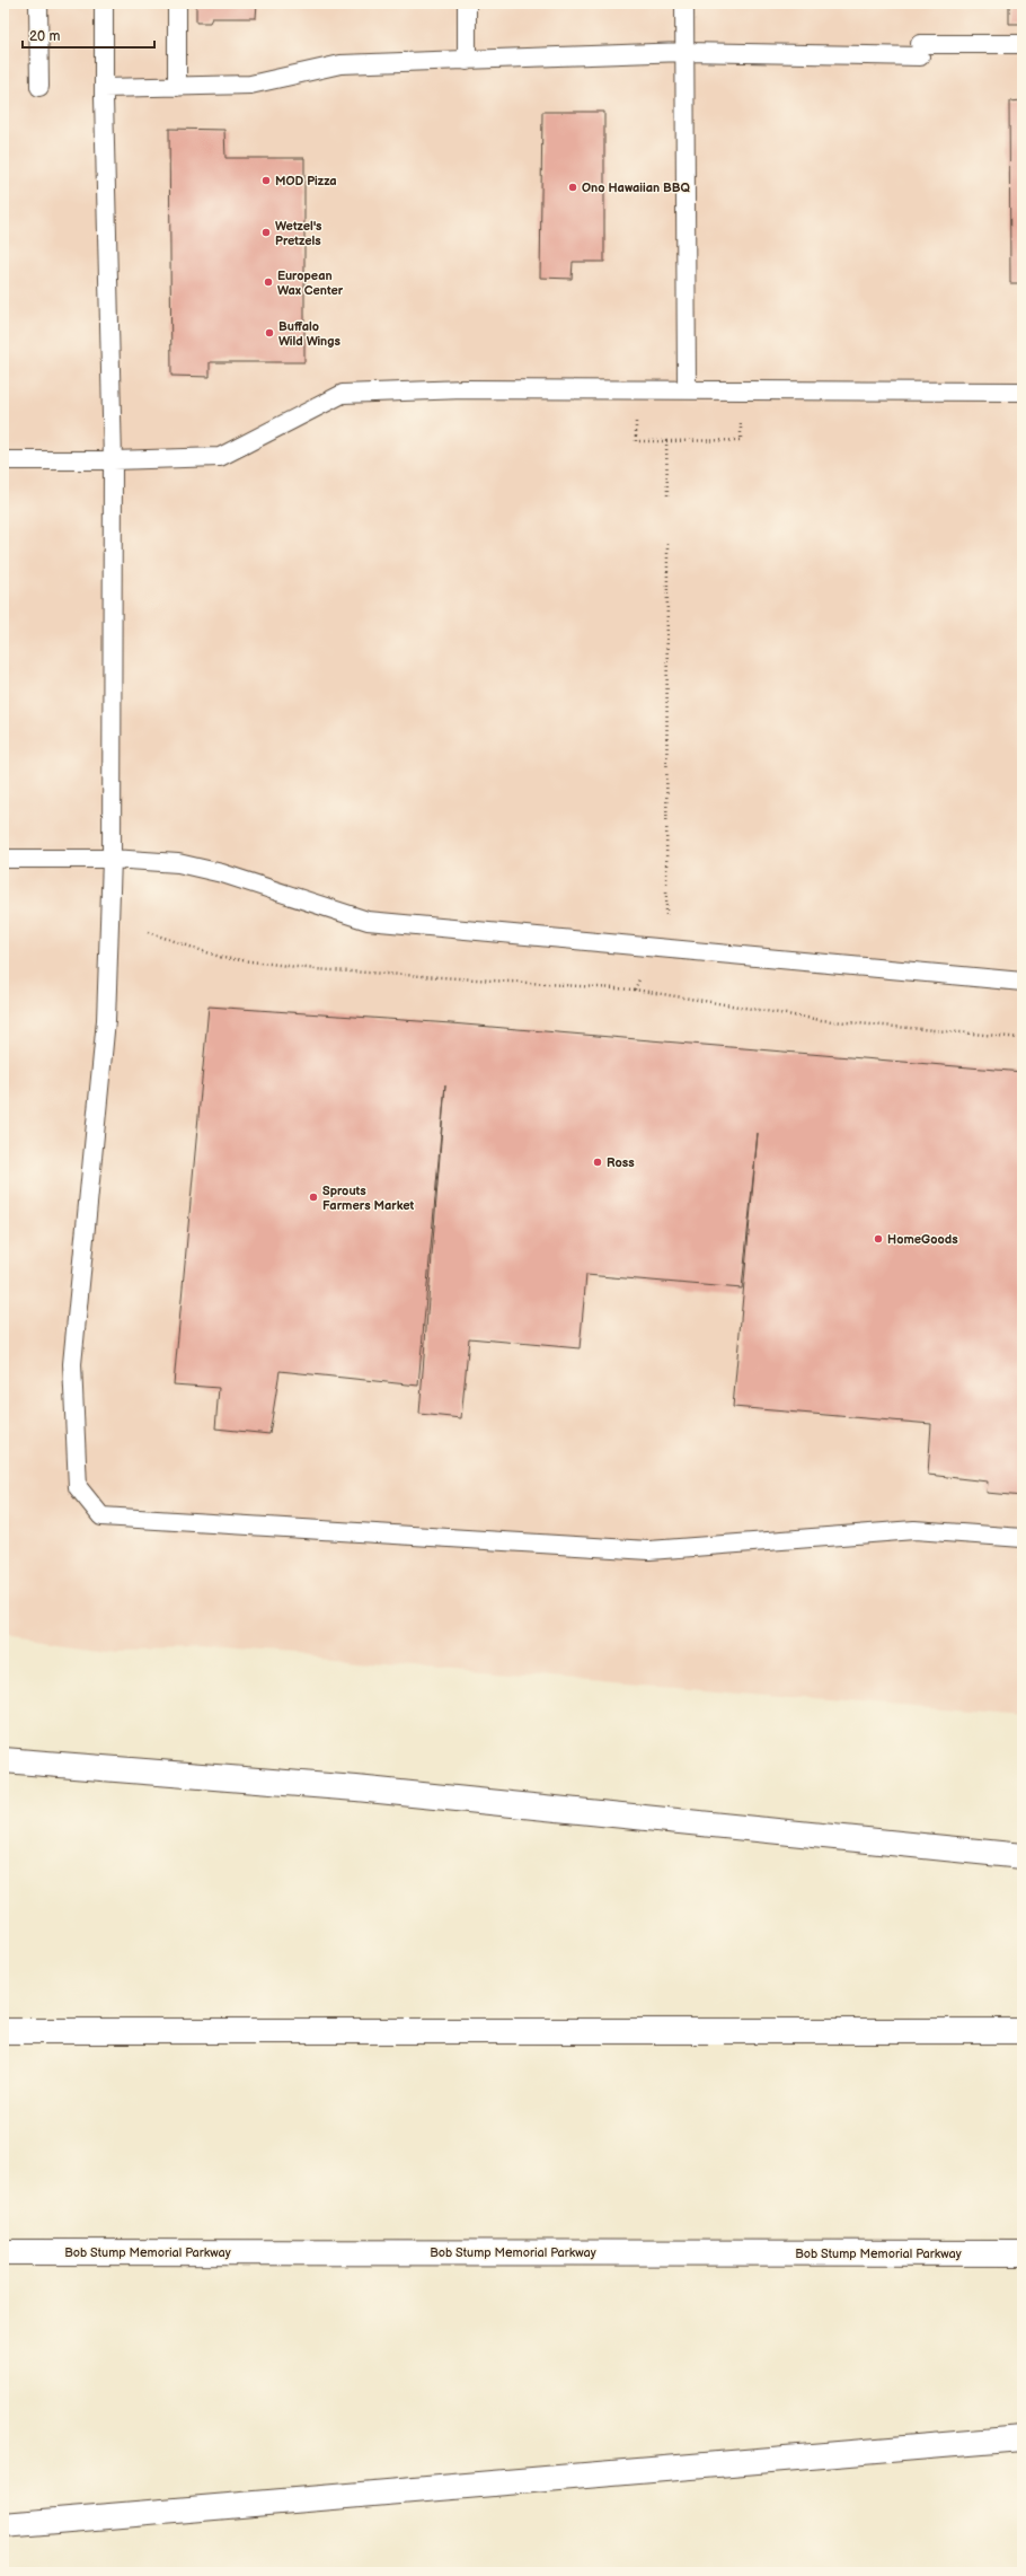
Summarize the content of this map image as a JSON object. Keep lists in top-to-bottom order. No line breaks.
{"streets":{"highway":["Bob Stump Memorial Parkway"]},"places":["MOD Pizza","Ono Hawaiian BBQ","Wetzel's Pretzels","European Wax Center","Buffalo Wild Wings","Ross","Sprouts Farmers Market","HomeGoods"],"scale_bar":"20 m"}
